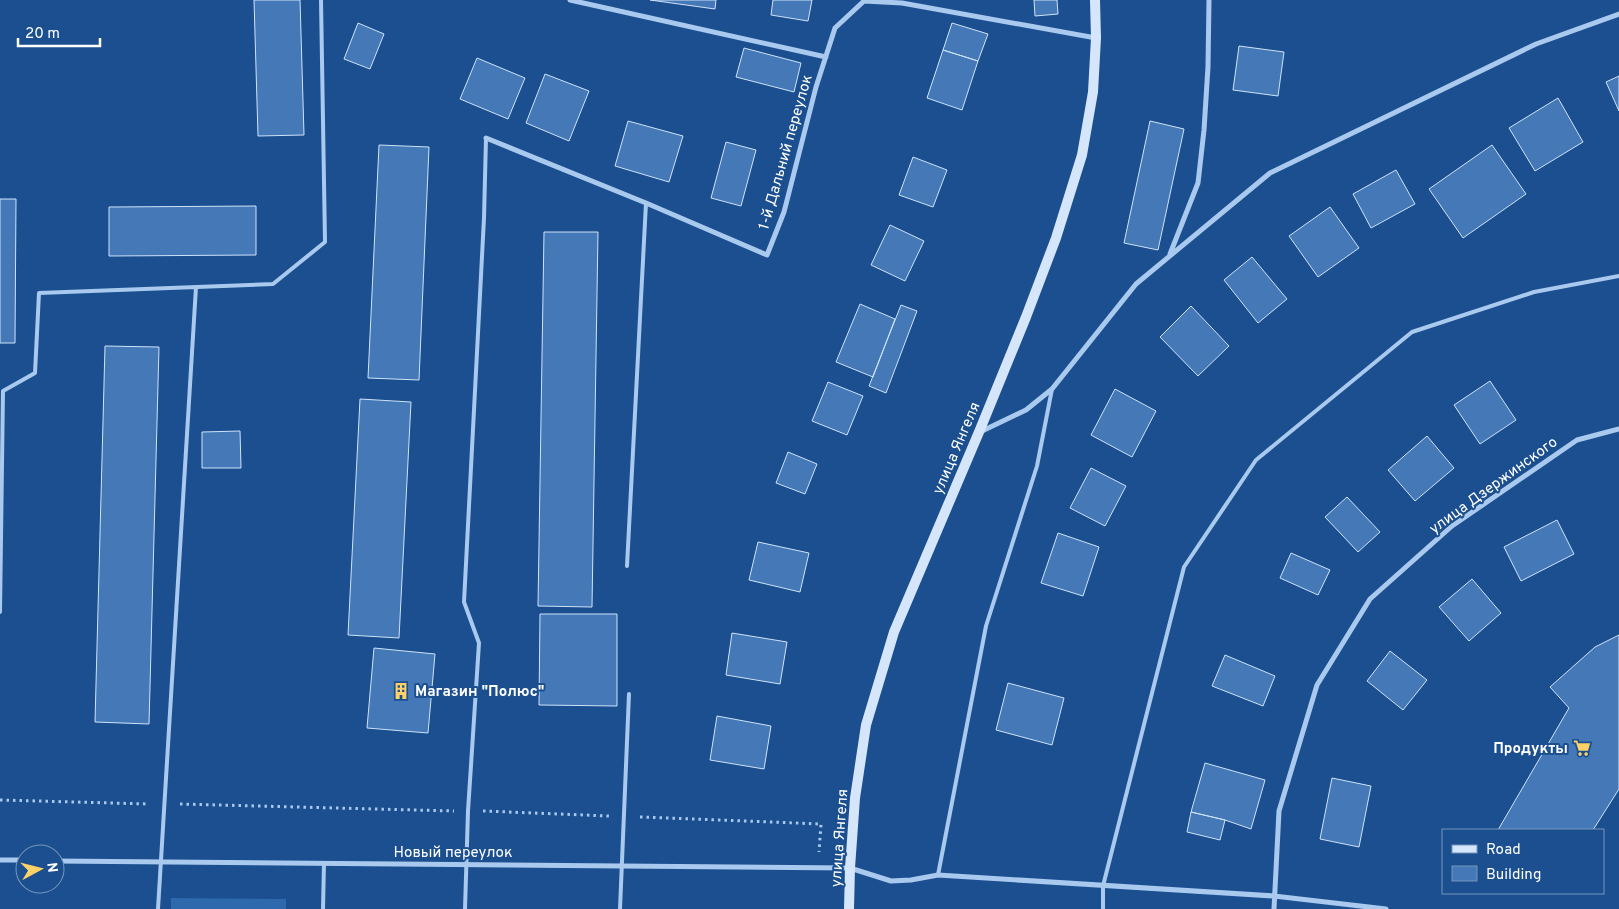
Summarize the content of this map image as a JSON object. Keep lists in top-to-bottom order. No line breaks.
{"streets":{"main road":["улица Янгеля"],"street":["1-й Дальний переулок","улица Дзержинского","Новый переулок"]},"crossings":[["1-й Дальний переулок","улица Янгеля"],["улица Янгеля","Новый переулок"],["улица Дзержинского","Новый переулок"]],"places":{"building":["Магазин \"Полюс\""],"supermarket":["Продукты"]},"legend":["Road","Building"],"scale_bar":"20 m","north":"right"}
